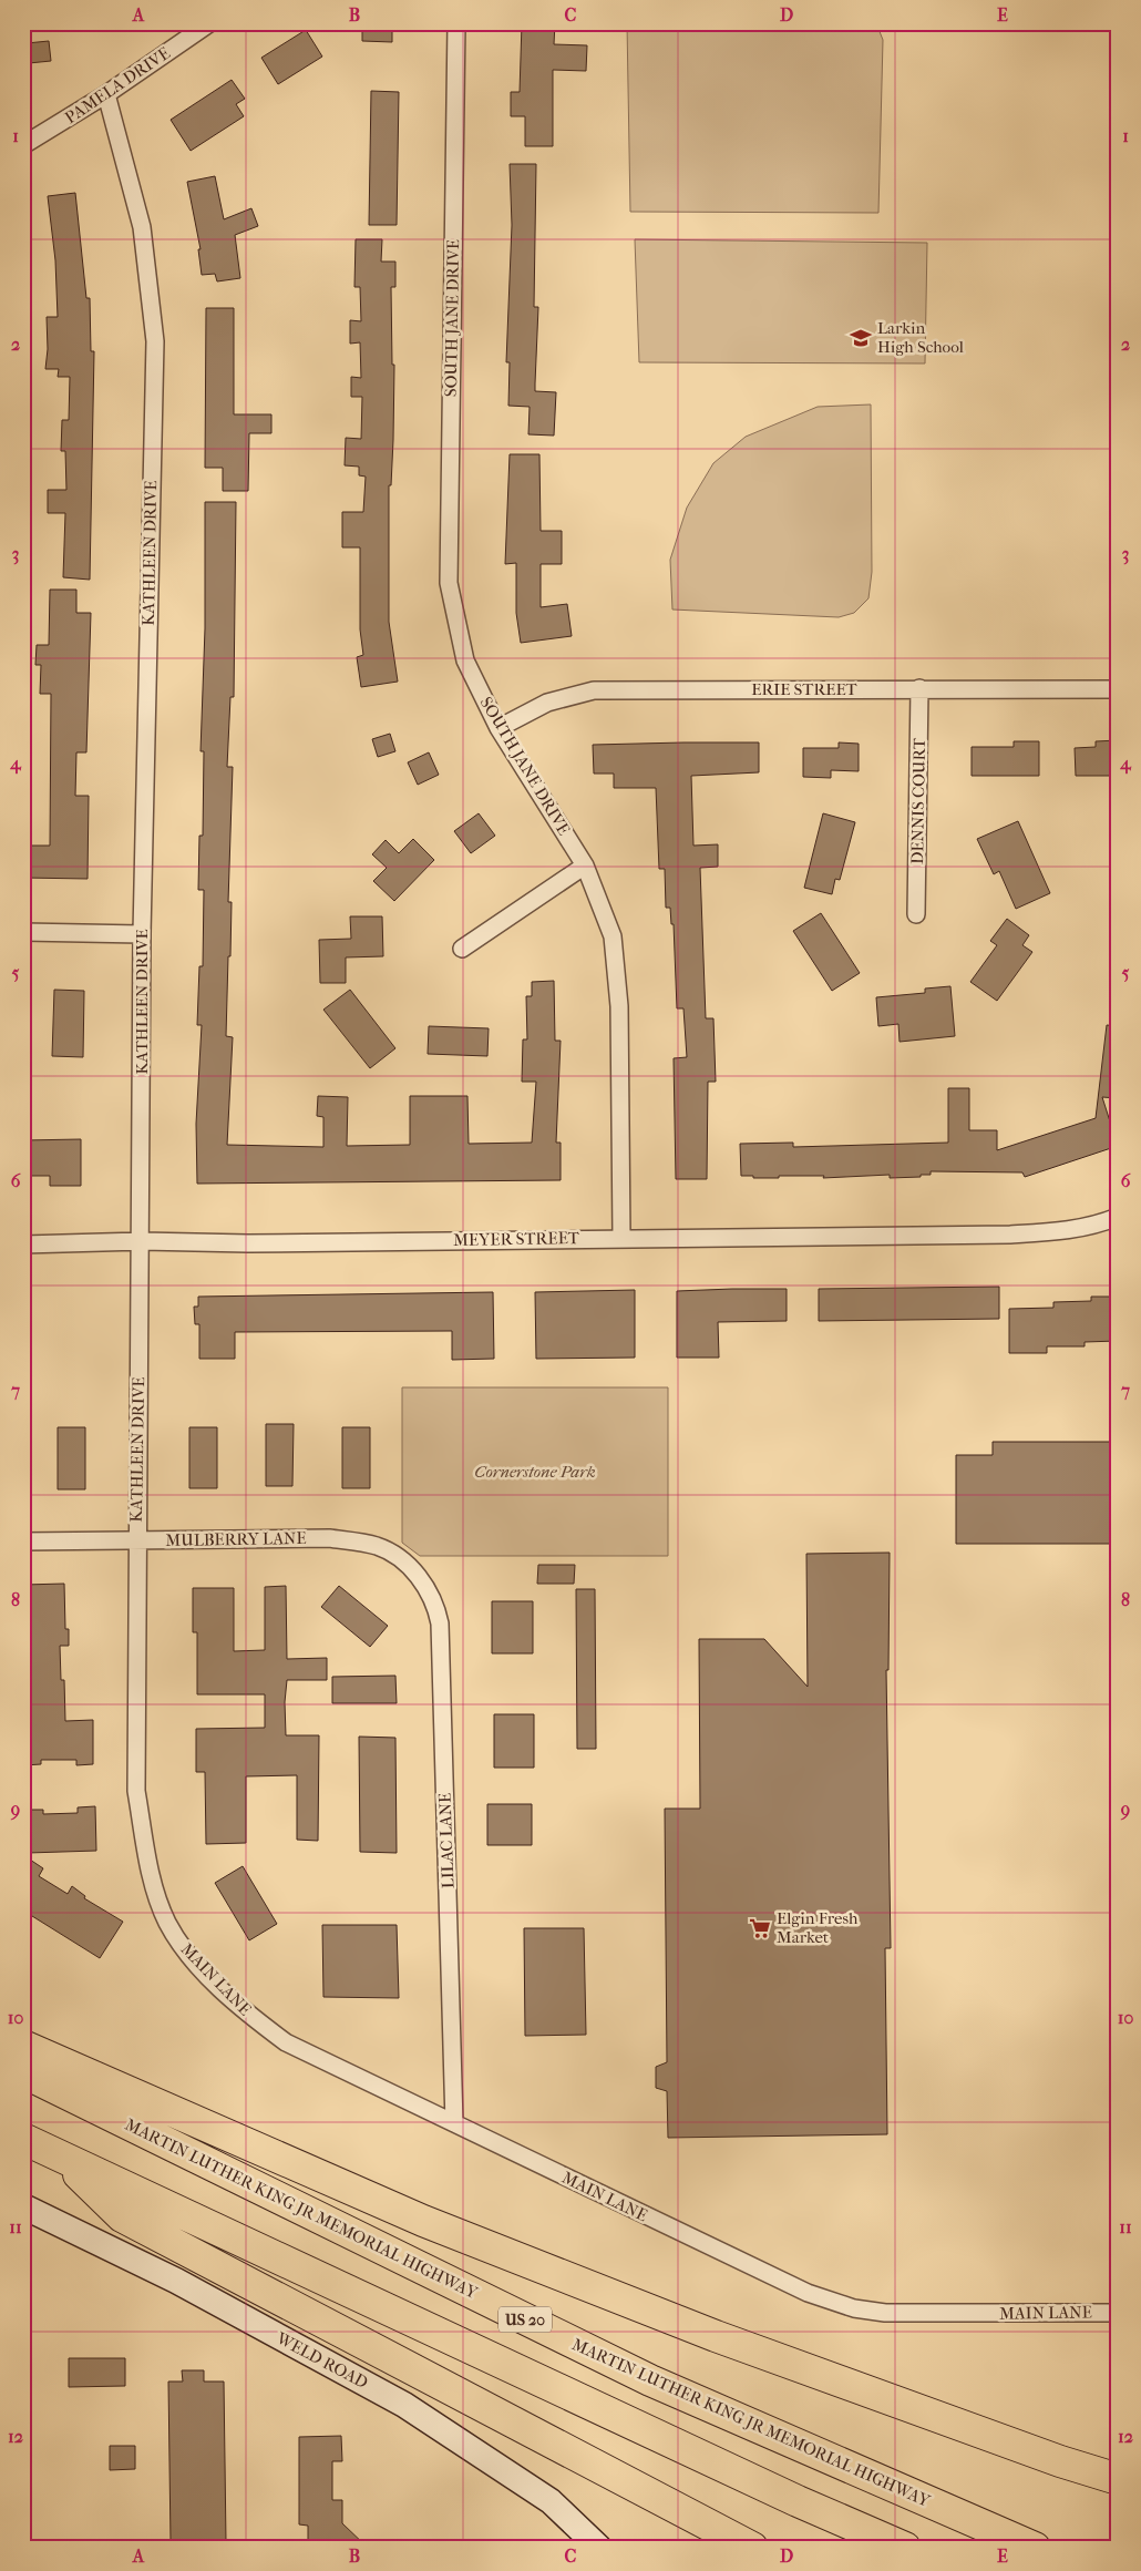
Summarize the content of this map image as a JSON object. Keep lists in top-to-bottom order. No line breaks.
{"streets":{"highway":["MARTIN LUTHER KING JR MEMORIAL HIGHWAY","US 20"],"street":["PAMELA DRIVE","SOUTH JANE DRIVE","KATHLEEN DRIVE","ERIE STREET","DENNIS COURT","MEYER STREET","MULBERRY LANE","LILAC LANE","MAIN LANE","WELD ROAD"]},"crossings":[["PAMELA DRIVE","KATHLEEN DRIVE"],["SOUTH JANE DRIVE","ERIE STREET"],["SOUTH JANE DRIVE","MEYER STREET"],["KATHLEEN DRIVE","MEYER STREET"],["KATHLEEN DRIVE","MULBERRY LANE"],["KATHLEEN DRIVE","MAIN LANE"],["ERIE STREET","DENNIS COURT"],["MULBERRY LANE","LILAC LANE"],["LILAC LANE","MAIN LANE"]],"parks":["Cornerstone Park"],"places":{"school or university":["Larkin High School"],"supermarket":["Elgin Fresh Market"]},"grid":{"columns":["A","B","C","D","E"],"rows":["1","2","3","4","5","6","7","8","9","10","11","12"]}}
